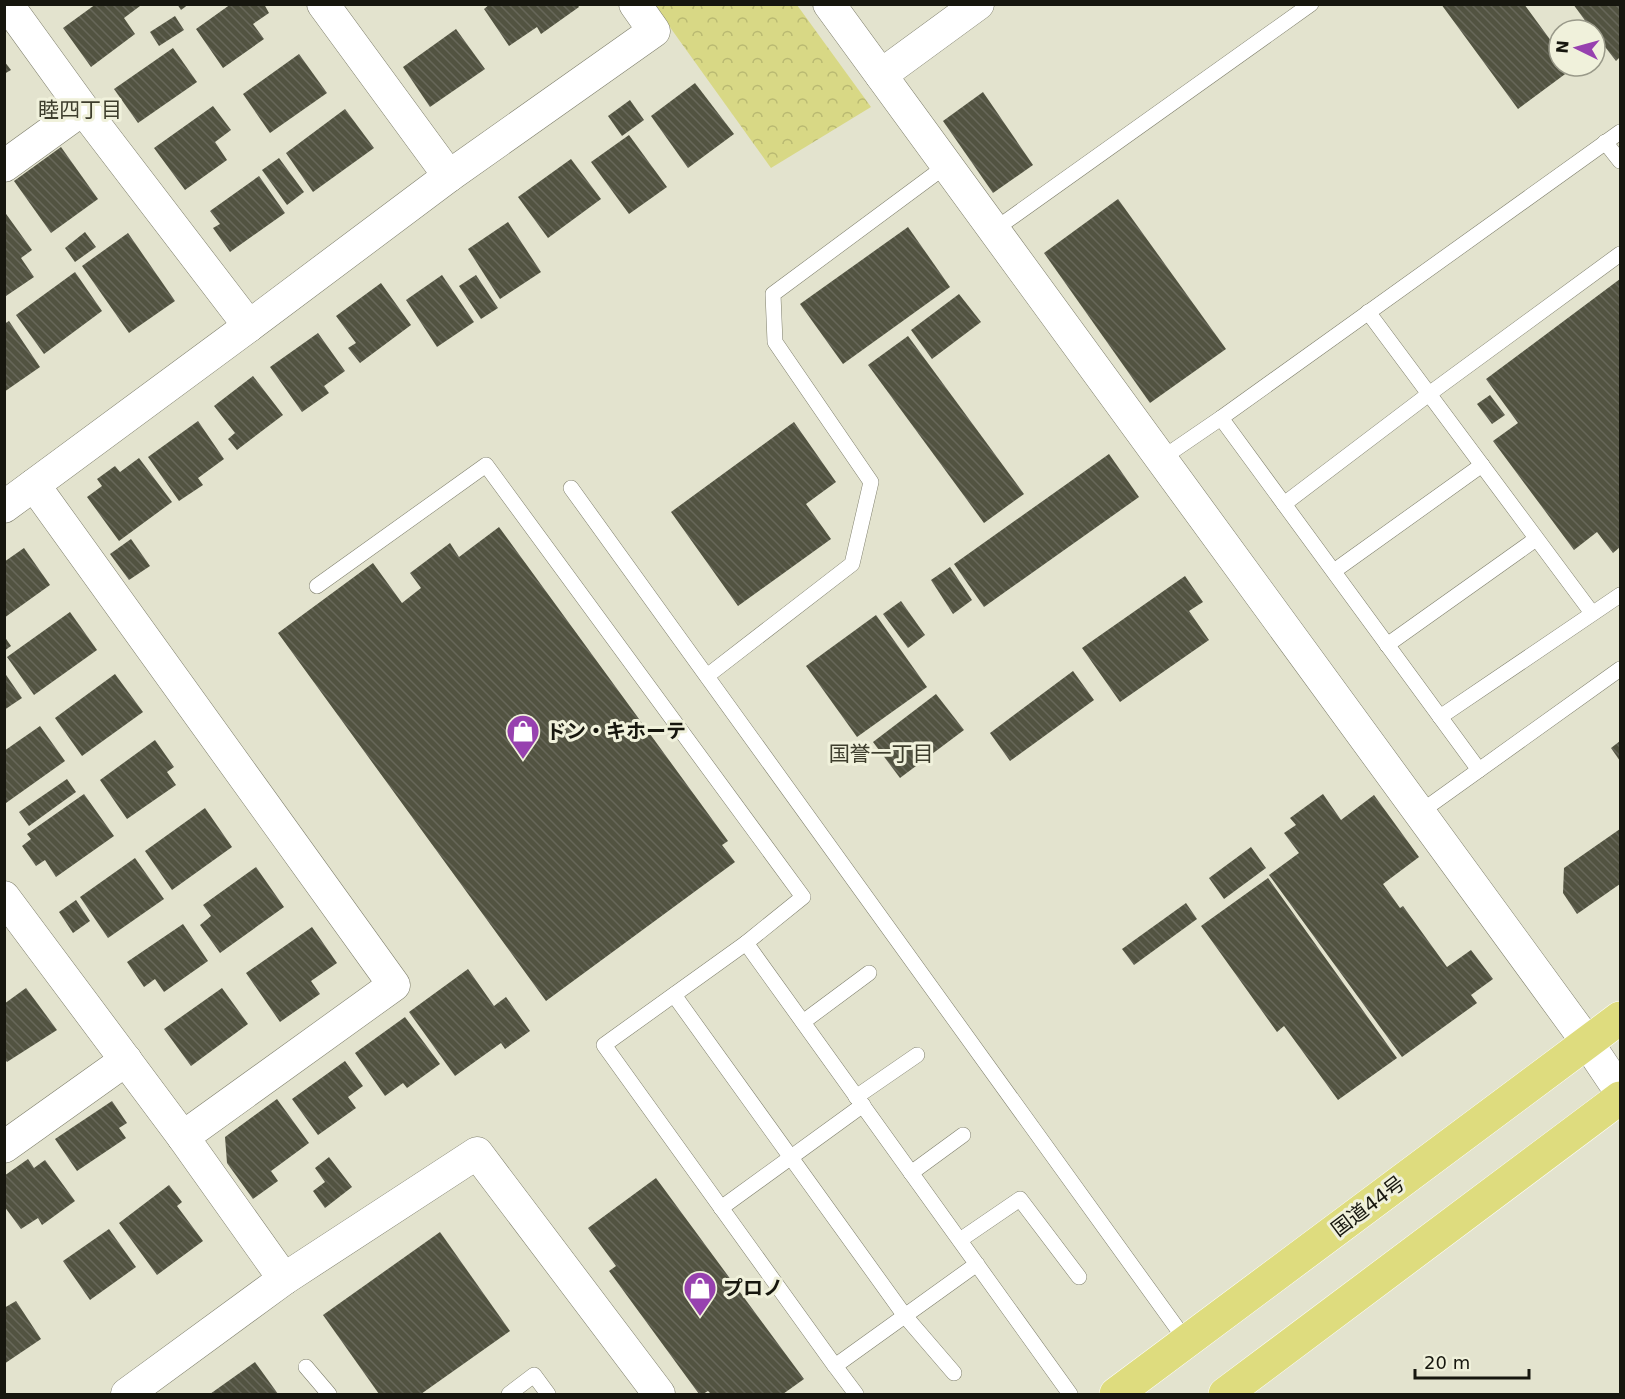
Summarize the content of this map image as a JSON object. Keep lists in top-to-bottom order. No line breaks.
{"streets":{"highway":["国道44号"]},"districts":["睦四丁目","国誉一丁目"],"places":{"shop":["ドン・キホーテ","プロノ"]},"scale_bar":"20 m","north":"left"}
